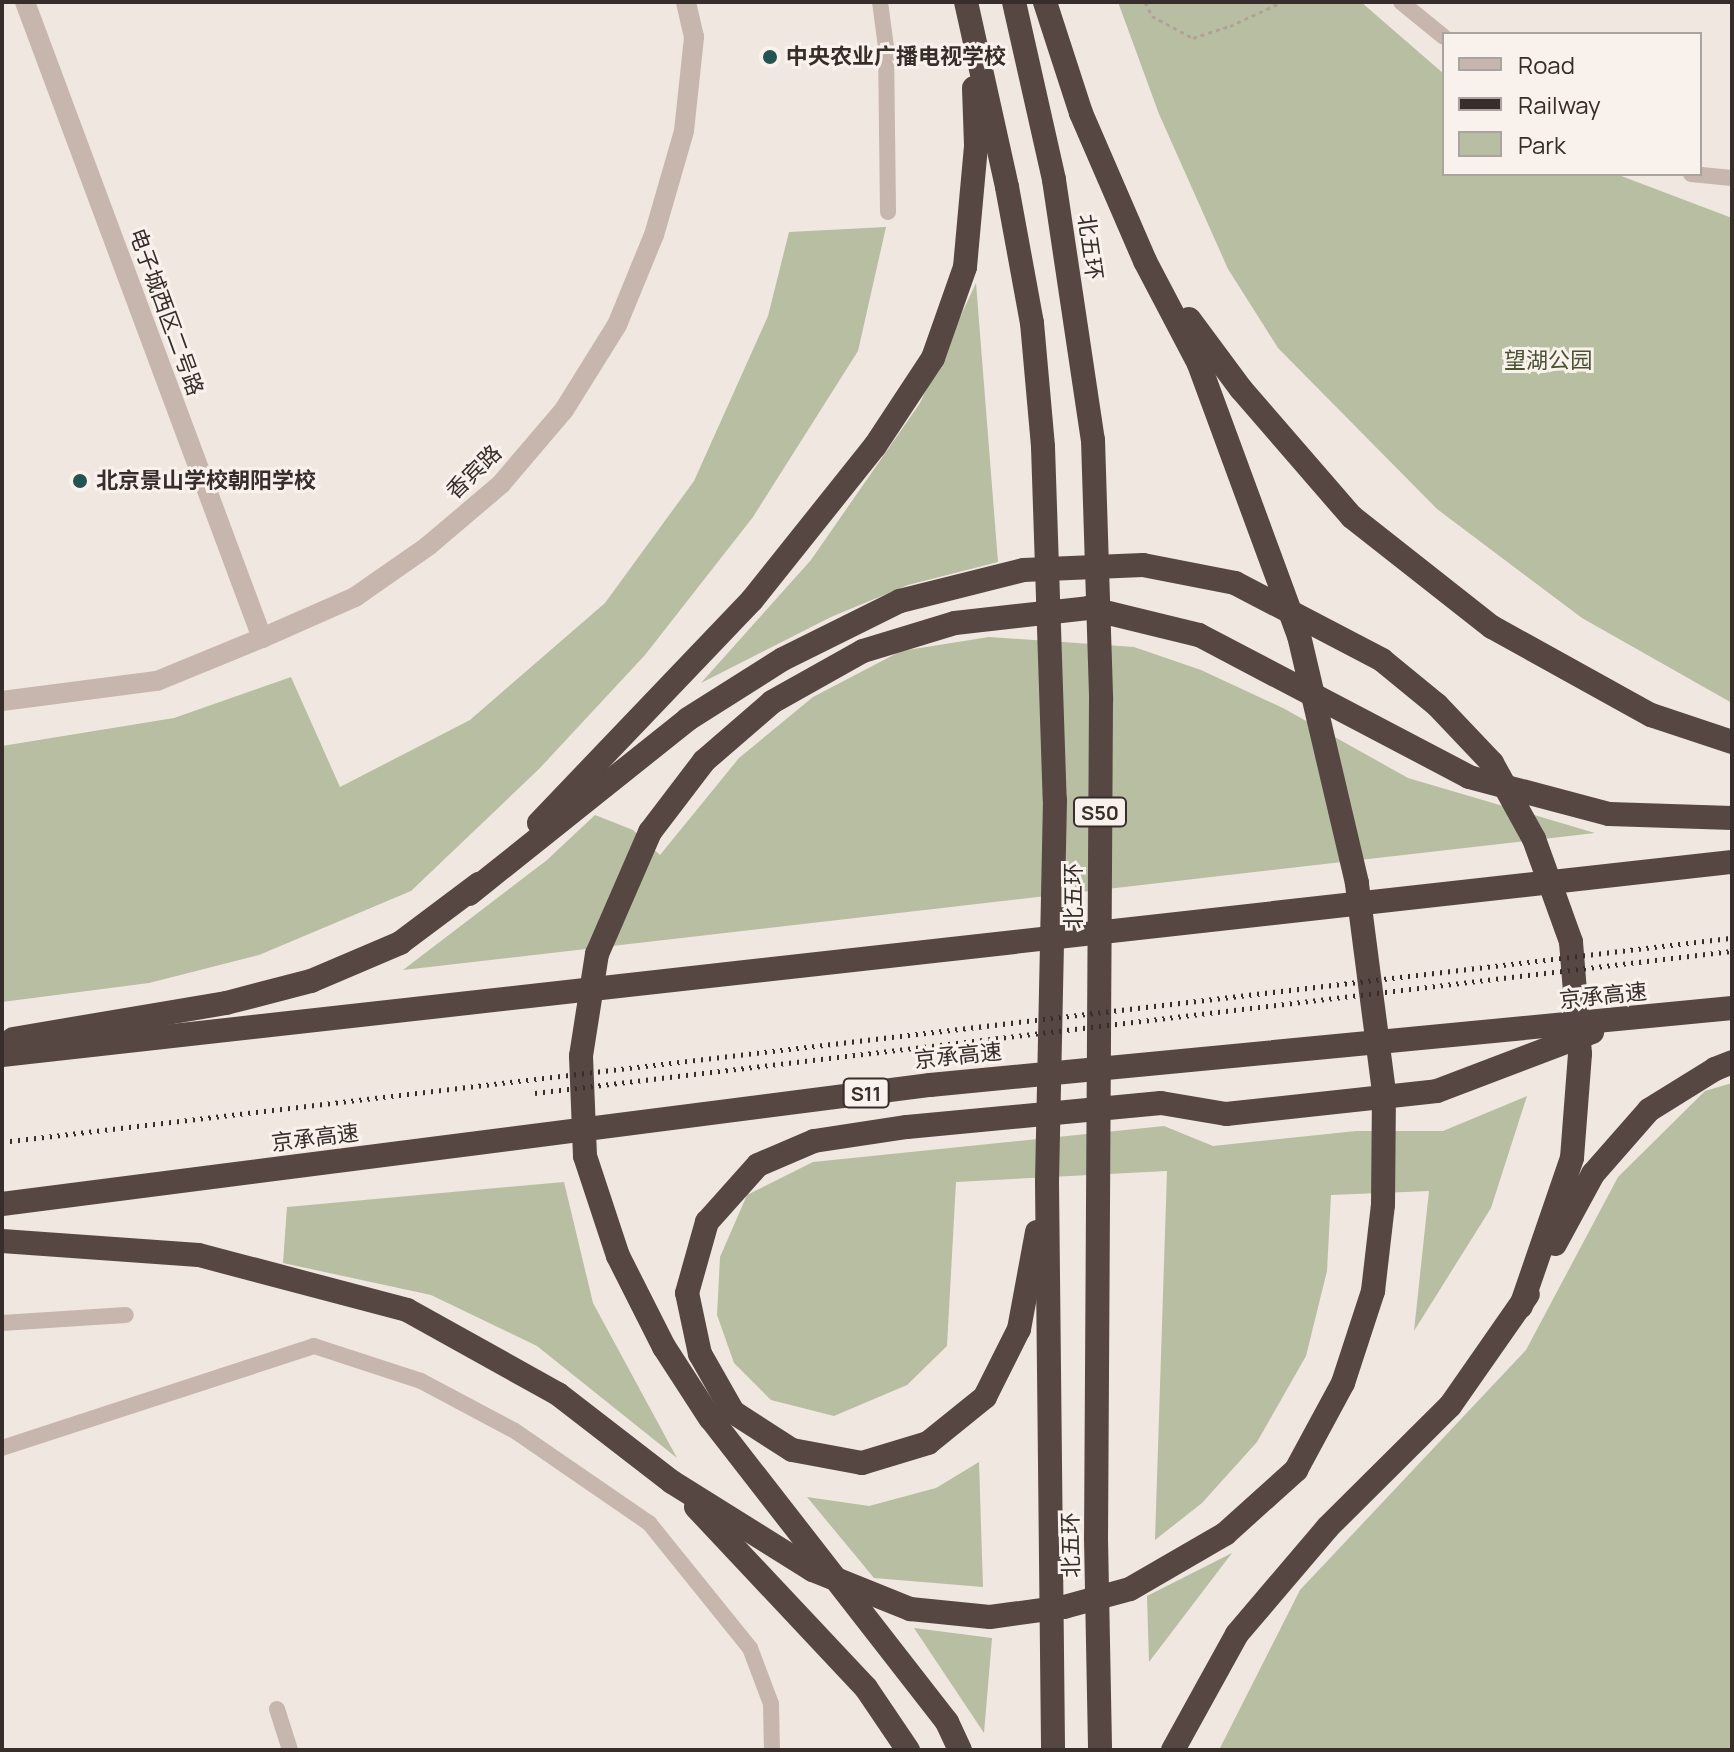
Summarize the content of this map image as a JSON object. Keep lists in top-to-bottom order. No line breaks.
{"streets":{"highway":["北五环","S50","京承高速","S11"],"street":["电子城西区二号路","香宾路"]},"crossings":[["电子城西区二号路","香宾路"]],"parks":["望湖公园"],"places":["中央农业广播电视学校","北京景山学校朝阳学校"],"legend":["Road","Railway","Park"]}
